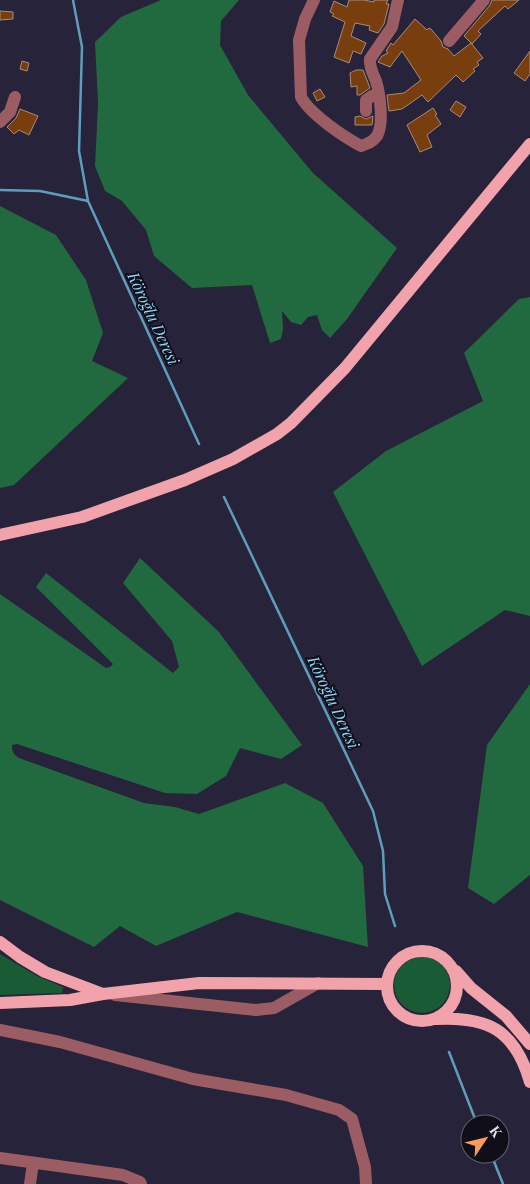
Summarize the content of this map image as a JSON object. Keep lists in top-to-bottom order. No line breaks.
{"water":["Köroğlu Deresi"],"north":"top right"}
